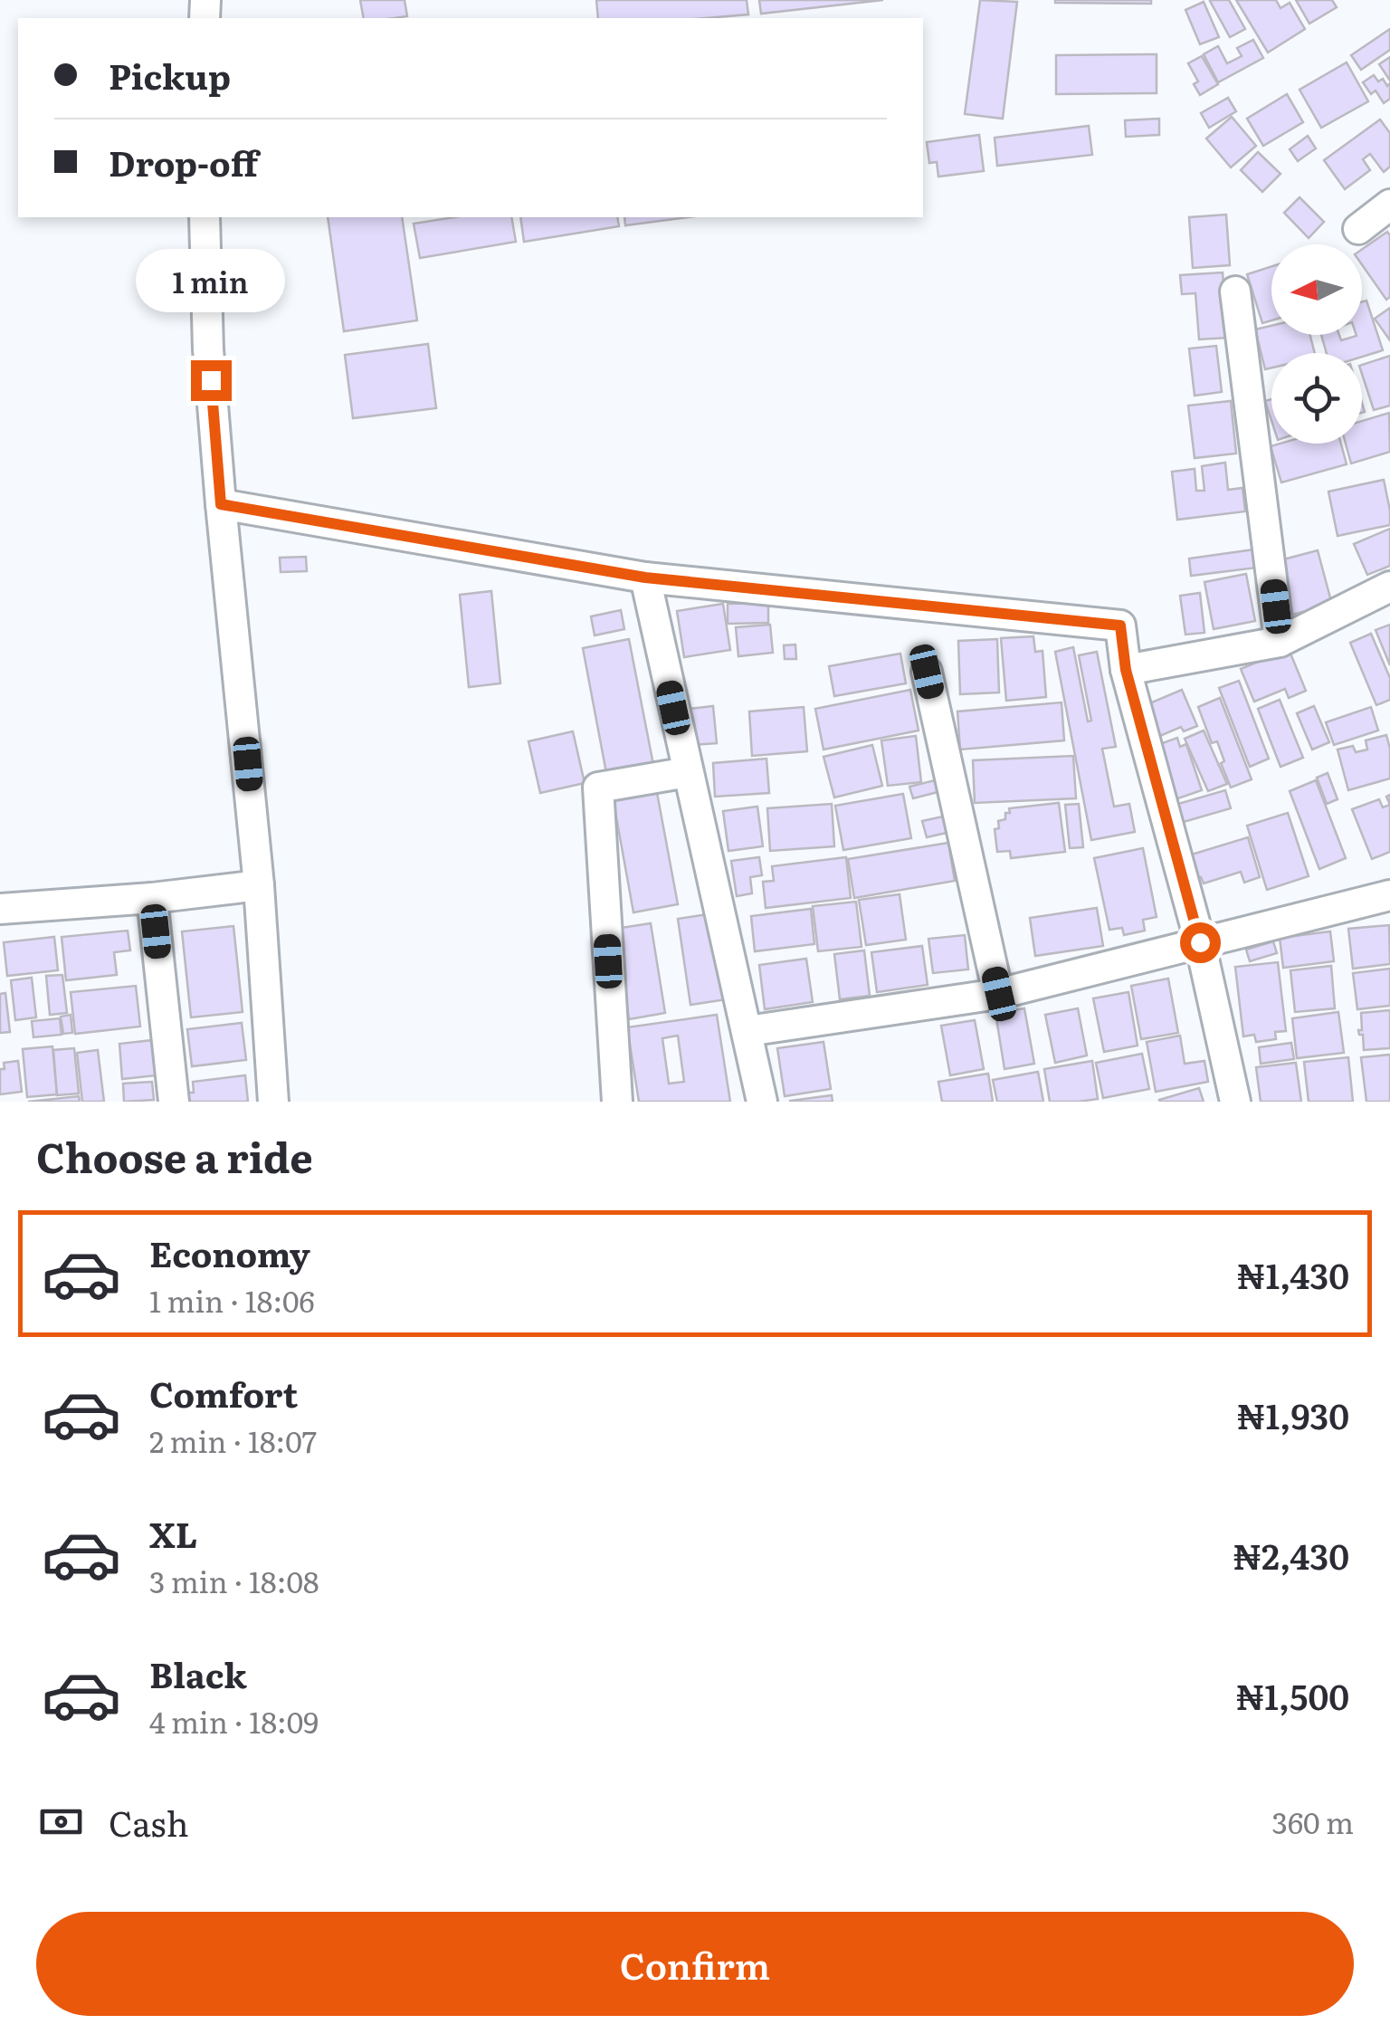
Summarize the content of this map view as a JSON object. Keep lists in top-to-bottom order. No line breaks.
{"north":"left","page":{"banner":["Pickup","Drop-off"],"bubble":"1 min","heading":"Choose a ride","list":[{"name":"Economy","note":"1 min · 18:06","value":"₦1,430"},{"name":"Comfort","note":"2 min · 18:07","value":"₦1,930"},{"name":"XL","note":"3 min · 18:08","value":"₦2,430"},{"name":"Black","note":"4 min · 18:09","value":"₦1,500"}],"pay":["Cash","360 m"],"buttons":"Confirm"}}
